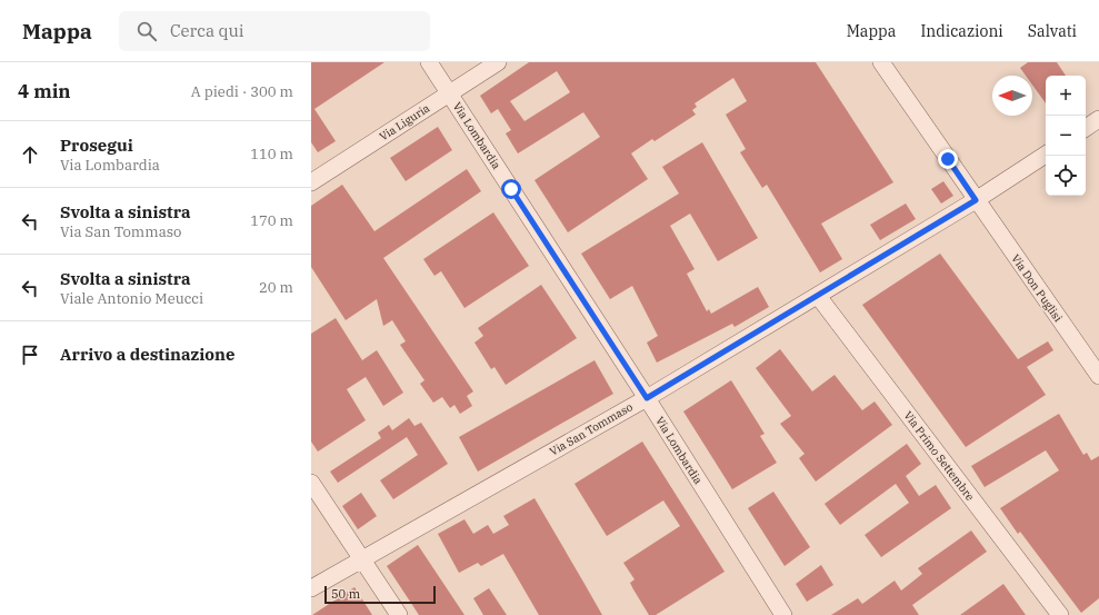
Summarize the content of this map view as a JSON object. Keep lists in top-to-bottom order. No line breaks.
{"streets":{"street":["Via Liguria","Via Lombardia","Via Don Puglisi","Via San Tommaso","Via Primo Settembre"]},"crossings":[["Via Liguria","Via Lombardia"],["Via Lombardia","Via San Tommaso"],["Via Don Puglisi","Via San Tommaso"],["Via San Tommaso","Via Primo Settembre"]],"scale_bar":"50 m","north":"left","page":{"header":"Mappa","search":"Cerca qui","nav":["Mappa","Indicazioni","Salvati"],"heading":["4 min","A piedi · 300 m"],"map_buttons":["+","−"],"list":[["Prosegui","Via Lombardia","110 m"],["Svolta a sinistra","Via San Tommaso","170 m"],["Svolta a sinistra","Viale Antonio Meucci","20 m"],"Arrivo a destinazione"],"scale":"50 m"}}
